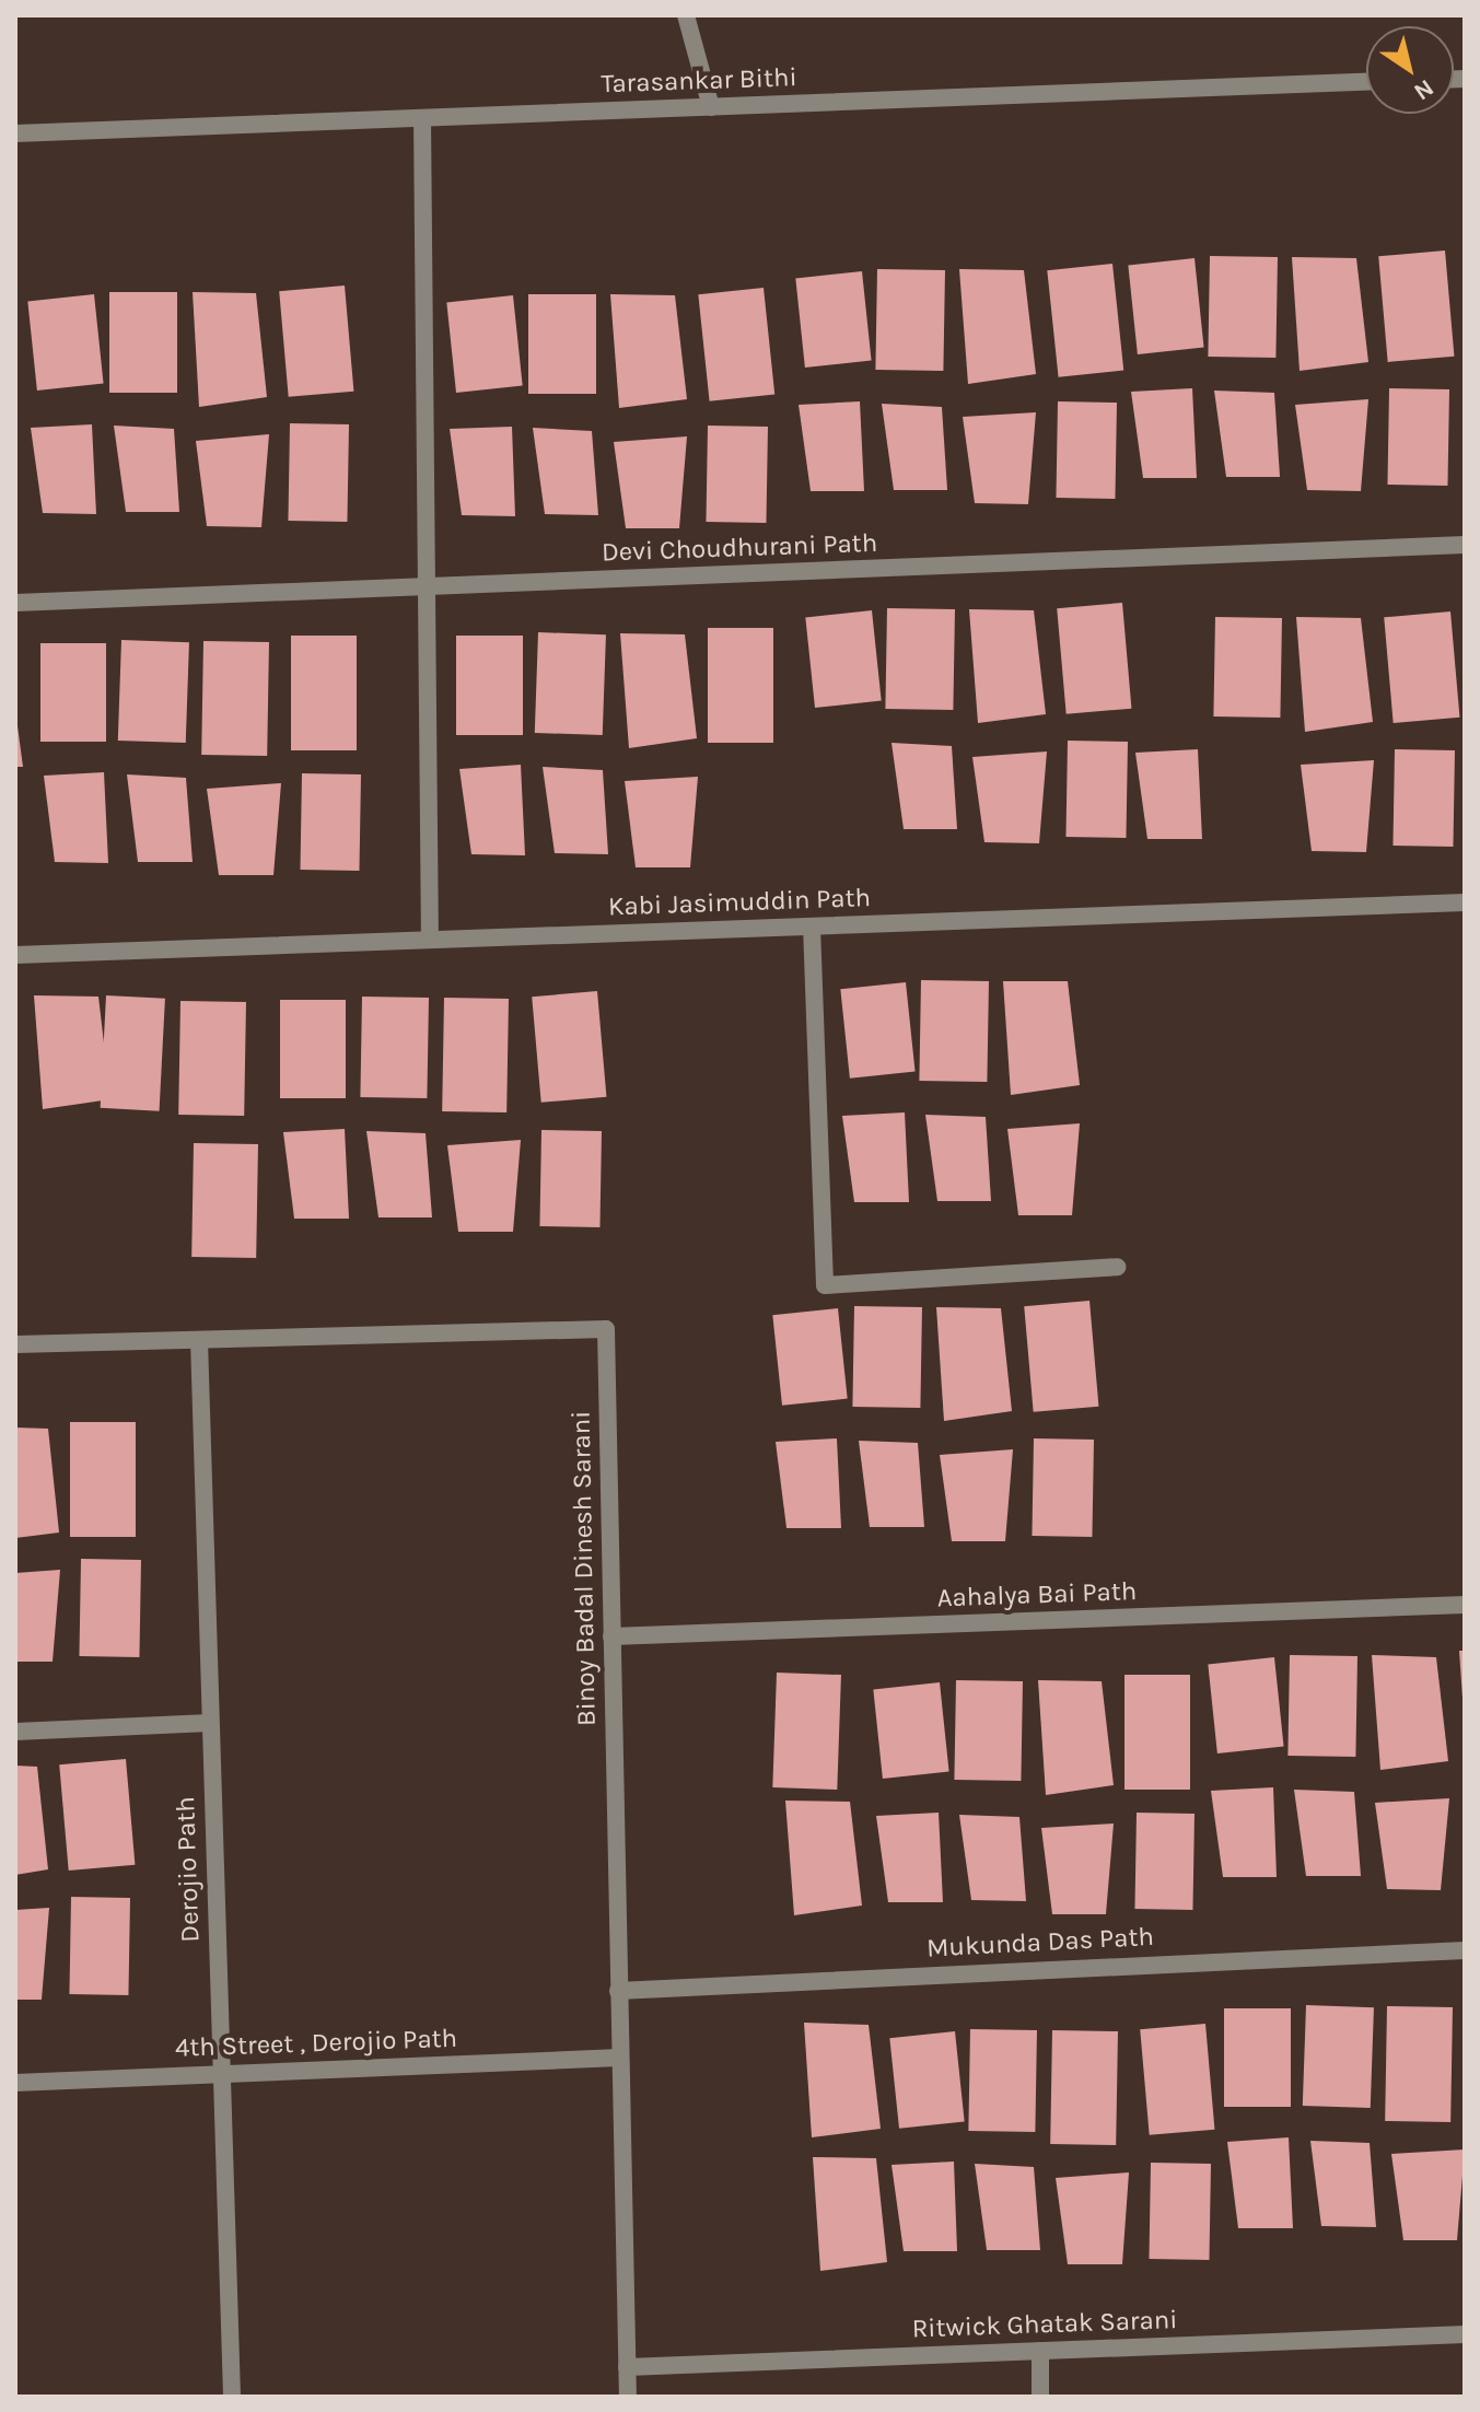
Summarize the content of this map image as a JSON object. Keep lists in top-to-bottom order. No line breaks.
{"streets":{"street":["Tarasankar Bithi","Devi Choudhurani Path","Kabi Jasimuddin Path","Binoy Badal Dinesh Sarani","Aahalya Bai Path","Derojio Path","Mukunda Das Path","4th Street , Derojio Path","Ritwick Ghatak Sarani"]},"crossings":[["Binoy Badal Dinesh Sarani","Aahalya Bai Path"],["Binoy Badal Dinesh Sarani","Derojio Path"],["Binoy Badal Dinesh Sarani","Mukunda Das Path"],["Binoy Badal Dinesh Sarani","4th Street , Derojio Path"],["Binoy Badal Dinesh Sarani","Ritwick Ghatak Sarani"],["Derojio Path","4th Street , Derojio Path"]],"north":"bottom right"}
